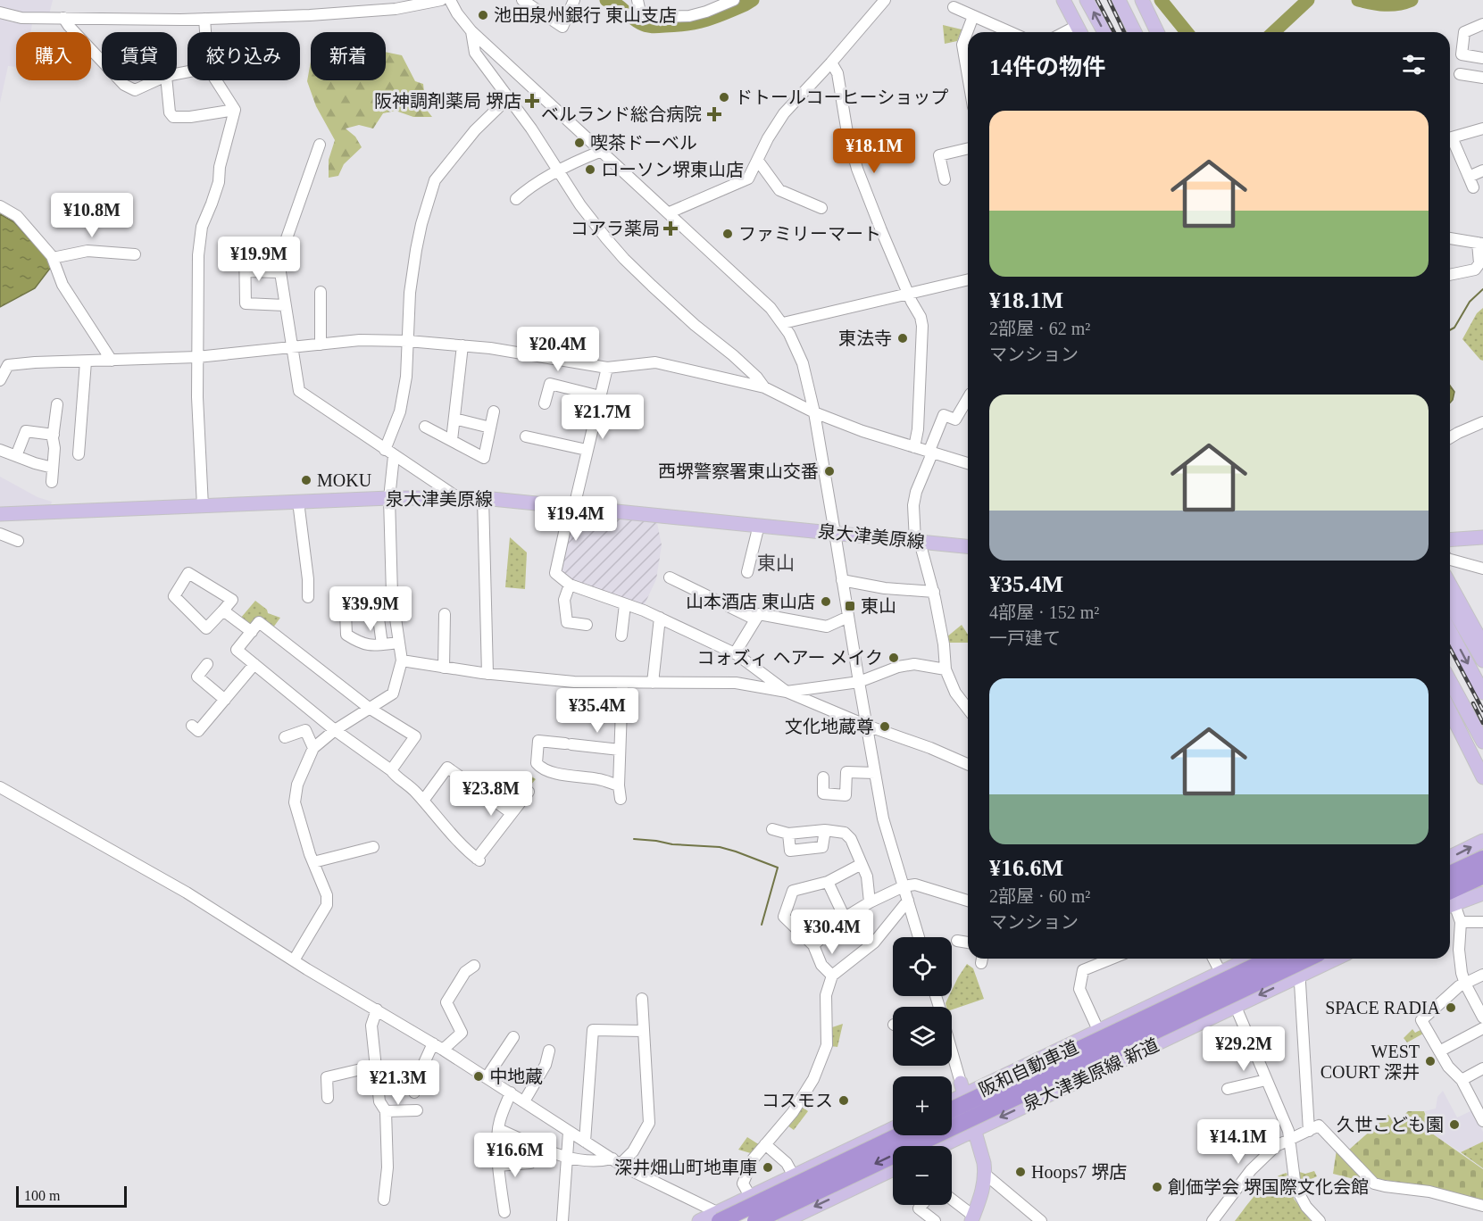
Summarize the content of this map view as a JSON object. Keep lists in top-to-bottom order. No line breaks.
{"streets":{"highway":["阪和自動車道"],"main road":["泉大津美原線","泉大津美原線 新道"]},"districts":["東山"],"places":{"other":["池田泉州銀行 東山支店","ドトールコーヒーショップ","喫茶ドーベル","ローソン堺東山店","ファミリーマート","東法寺","西堺警察署東山交番","MOKU","山本酒店 東山店","コォズィ ヘアー メイク","文化地蔵尊","SPACE RADIA","WEST COURT 深井","中地蔵","コスモス","久世こども園","深井畑山町地車庫","Hoops7 堺店","創価学会 堺国際文化会館"],"health":["阪神調剤薬局 堺店","ベルランド総合病院","コアラ薬局"],"transit":["東山"]},"scale_bar":"100 m","page":{"chip":["購入","賃貸","絞り込み","新着"],"heading":"14件の物件","list":[{"name":"¥18.1M","note":"2部屋 · 62 m² · マンション"},{"name":"¥35.4M","note":"4部屋 · 152 m² · 一戸建て"},{"name":"¥16.6M","note":"2部屋 · 60 m² · マンション"}],"price":["¥18.1M","¥10.8M","¥19.9M","¥20.4M","¥21.7M","¥19.4M","¥39.9M","¥35.4M","¥23.8M","¥30.4M","¥29.2M","¥21.3M","¥14.1M","¥16.6M"],"map_buttons":["+","−"],"scale":"100 m"}}
